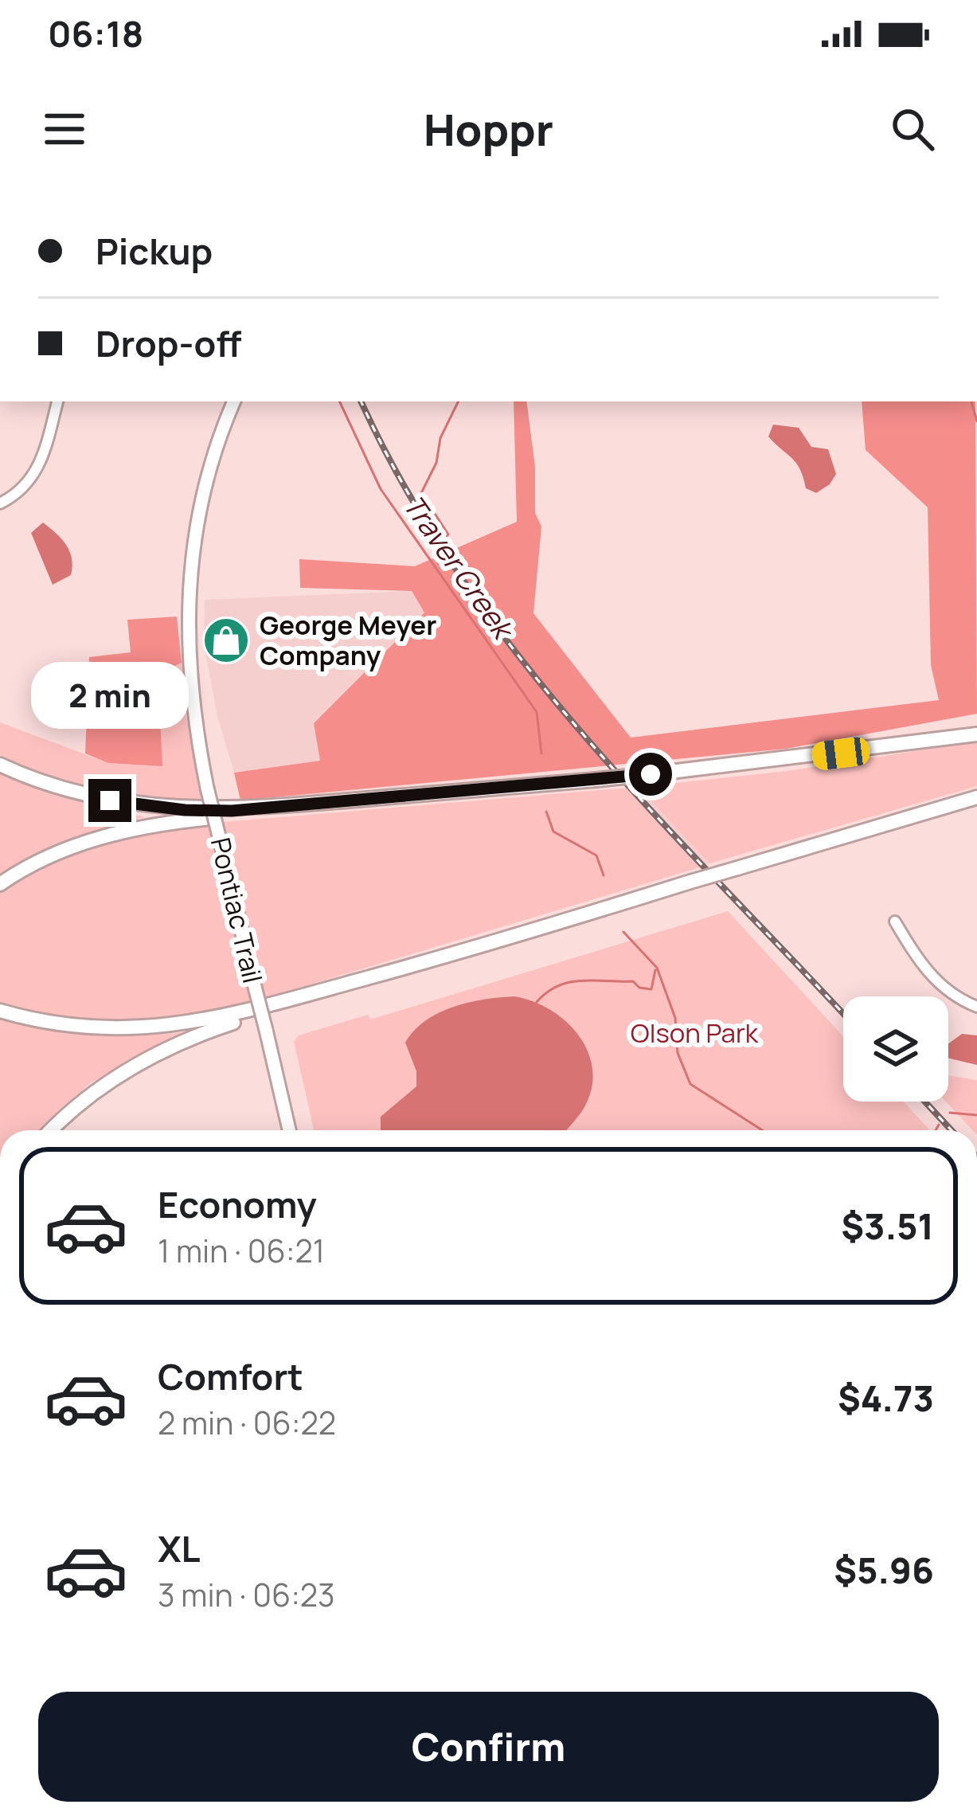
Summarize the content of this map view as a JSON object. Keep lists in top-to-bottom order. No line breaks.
{"streets":{"main road":["Pontiac Trail"]},"water":["Traver Creek"],"parks":["Olson Park"],"places":{"shop":["George Meyer Company"]},"page":{"status":"06:18","header":"Hoppr","banner":["Pickup","Drop-off"],"bubble":"2 min","list":[{"name":"Economy","note":"1 min · 06:21","value":"$3.51"},{"name":"Comfort","note":"2 min · 06:22","value":"$4.73"},{"name":"XL","note":"3 min · 06:23","value":"$5.96"}],"buttons":"Confirm"}}
